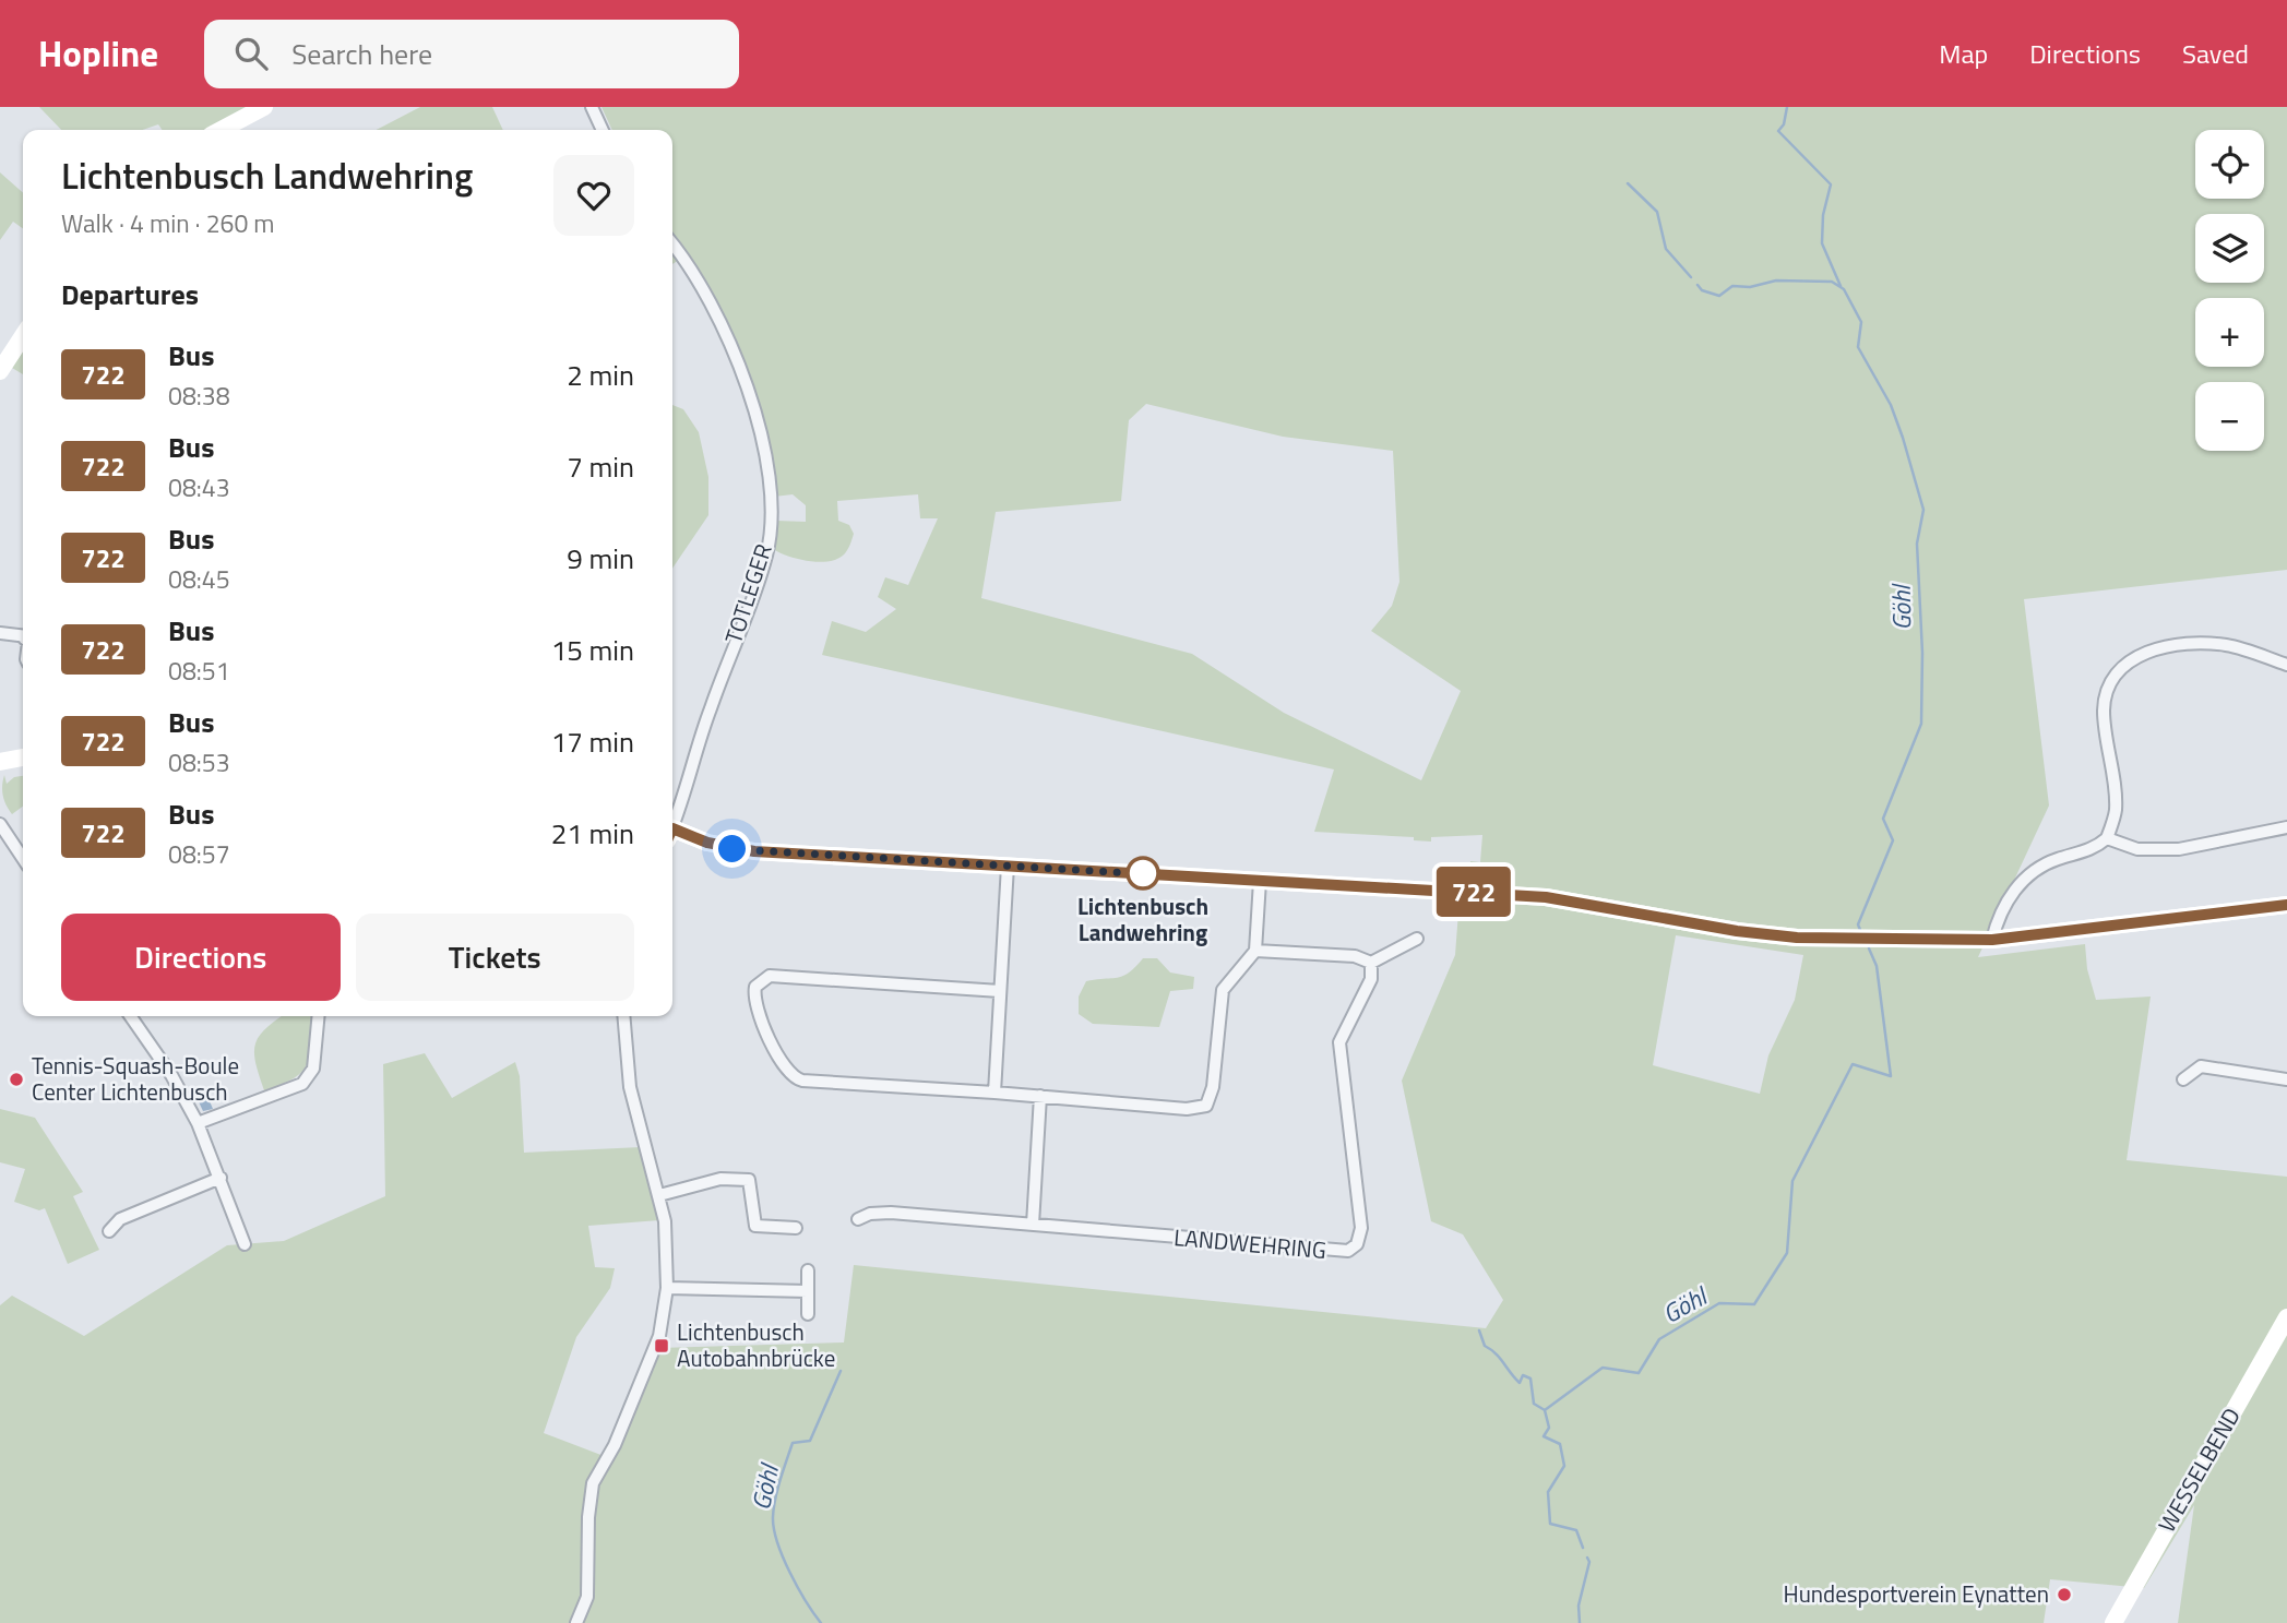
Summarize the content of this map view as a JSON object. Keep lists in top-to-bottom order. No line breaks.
{"streets":{"street":["TOTLEGER","LANDWEHRING","WESSELBEND"]},"water":["Göhl"],"places":{"other":["Lichtenbusch Landwehring","Tennis-Squash-Boule Center Lichtenbusch","Hundesportverein Eynatten"],"transit":["Lichtenbusch Autobahnbrücke"]},"lines":["bus line 722"],"page":{"header":"Hopline","search":"Search here","nav":["Map","Directions","Saved"],"on_map":"722","map_buttons":["+","−"],"heading":[["Lichtenbusch Landwehring","Walk · 4 min · 260 m"],"Departures"],"list":[{"mark":"722","name":"Bus","note":"08:38","value":"2 min"},{"mark":"722","name":"Bus","note":"08:43","value":"7 min"},{"mark":"722","name":"Bus","note":"08:45","value":"9 min"},{"mark":"722","name":"Bus","note":"08:51","value":"15 min"},{"mark":"722","name":"Bus","note":"08:53","value":"17 min"},{"mark":"722","name":"Bus","note":"08:57","value":"21 min"}],"buttons":["Directions","Tickets"]}}
